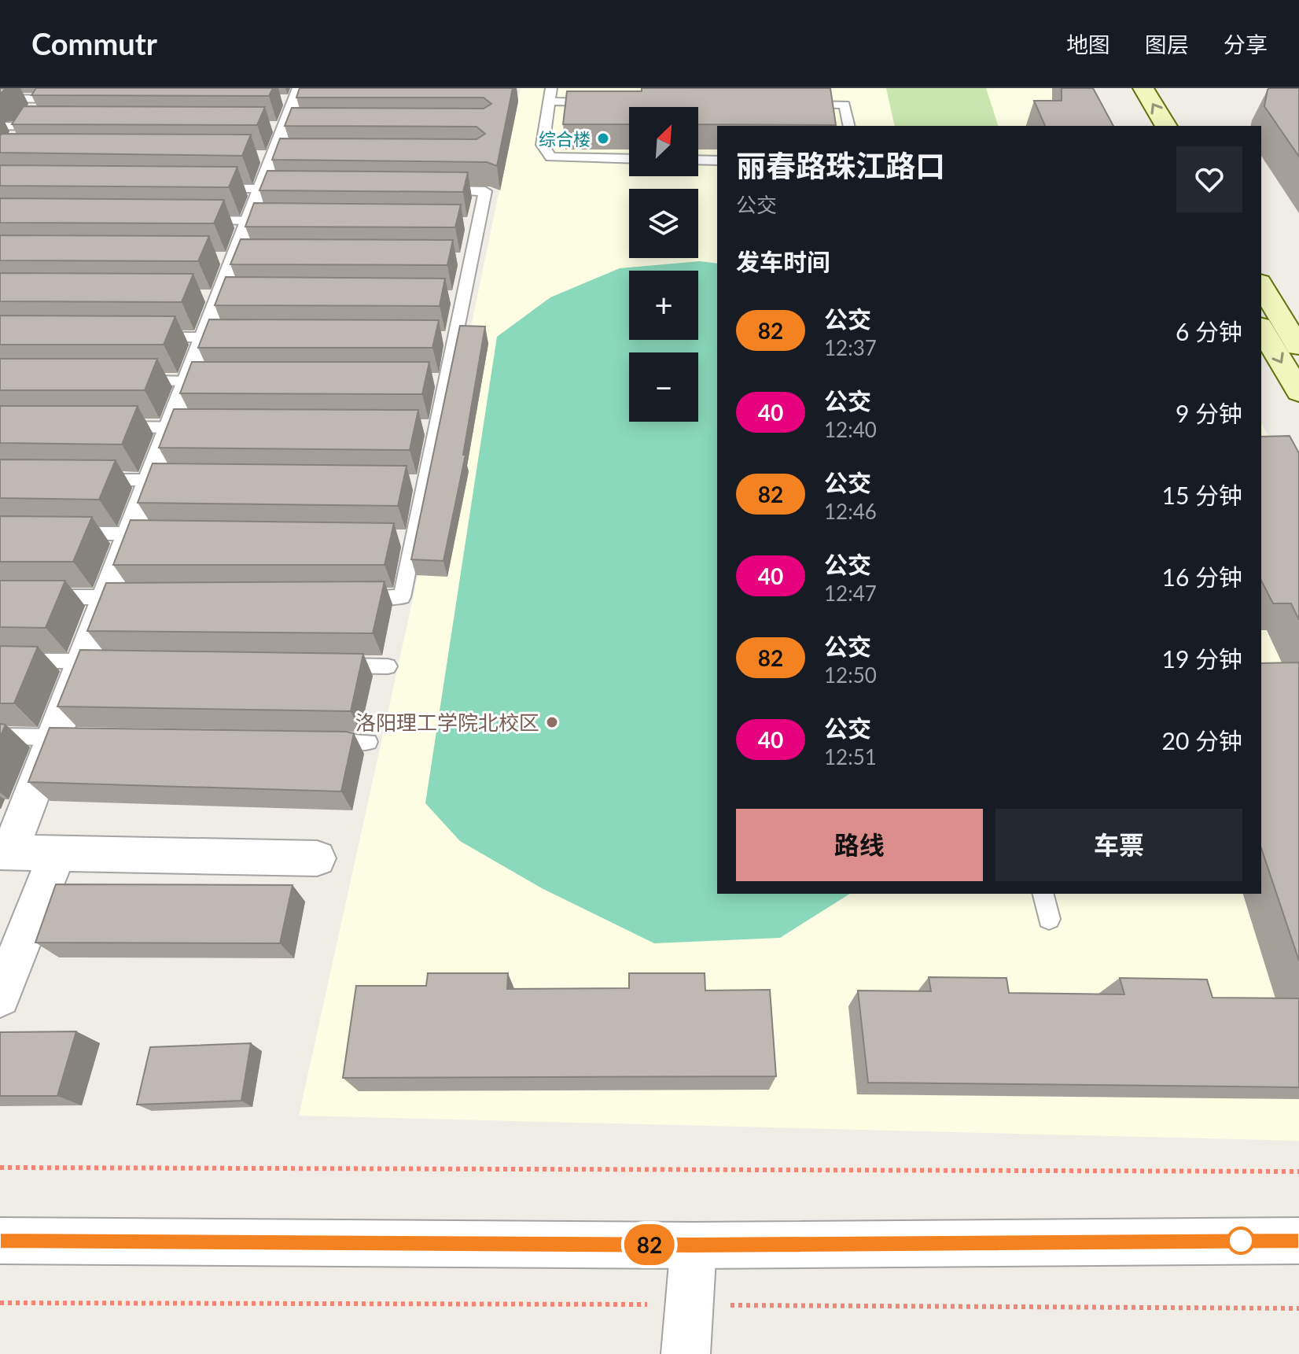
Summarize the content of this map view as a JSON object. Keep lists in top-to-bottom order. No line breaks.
{"places":["综合楼","洛阳理工学院北校区"],"lines":["bus line 82"],"north":"top right","page":{"header":"Commutr","nav":["地图","图层","分享"],"on_map":"82","map_buttons":["+","−"],"heading":[["丽春路珠江路口","公交"],"发车时间"],"list":[{"mark":"82","name":"公交","note":"12:37","value":"6 分钟"},{"mark":"40","name":"公交","note":"12:40","value":"9 分钟"},{"mark":"82","name":"公交","note":"12:46","value":"15 分钟"},{"mark":"40","name":"公交","note":"12:47","value":"16 分钟"},{"mark":"82","name":"公交","note":"12:50","value":"19 分钟"},{"mark":"40","name":"公交","note":"12:51","value":"20 分钟"}],"buttons":["路线","车票"]}}
